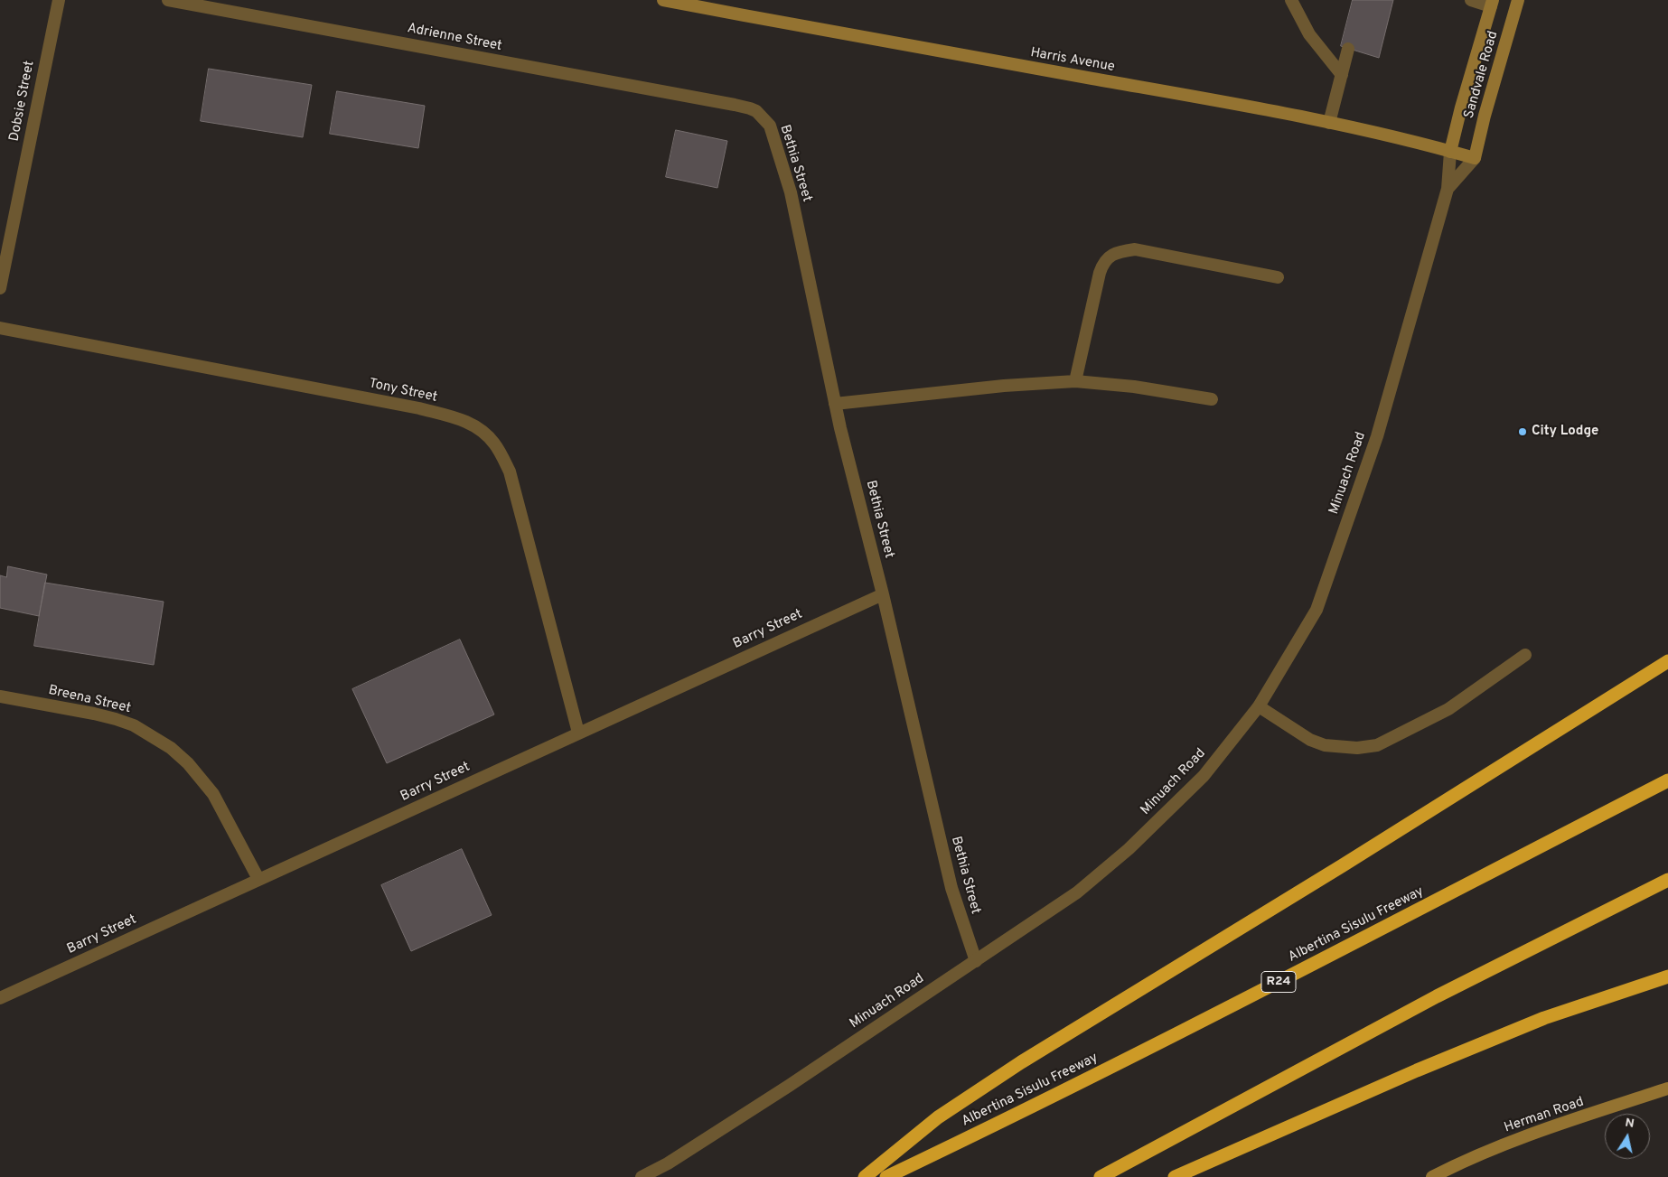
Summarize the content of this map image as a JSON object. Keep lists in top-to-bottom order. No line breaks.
{"streets":{"highway":["Albertina Sisulu Freeway","R24"],"main road":["Harris Avenue","Sandvale Road","Herman Road"],"street":["Adrienne Street","Dobsie Street","Bethia Street","Tony Street","Minuach Road","Barry Street","Breena Street"]},"crossings":[["Adrienne Street","Bethia Street"],["Harris Avenue","Sandvale Road"],["Bethia Street","Minuach Road"],["Bethia Street","Barry Street"],["Tony Street","Barry Street"],["Barry Street","Breena Street"]],"places":["City Lodge"],"north":"top"}
